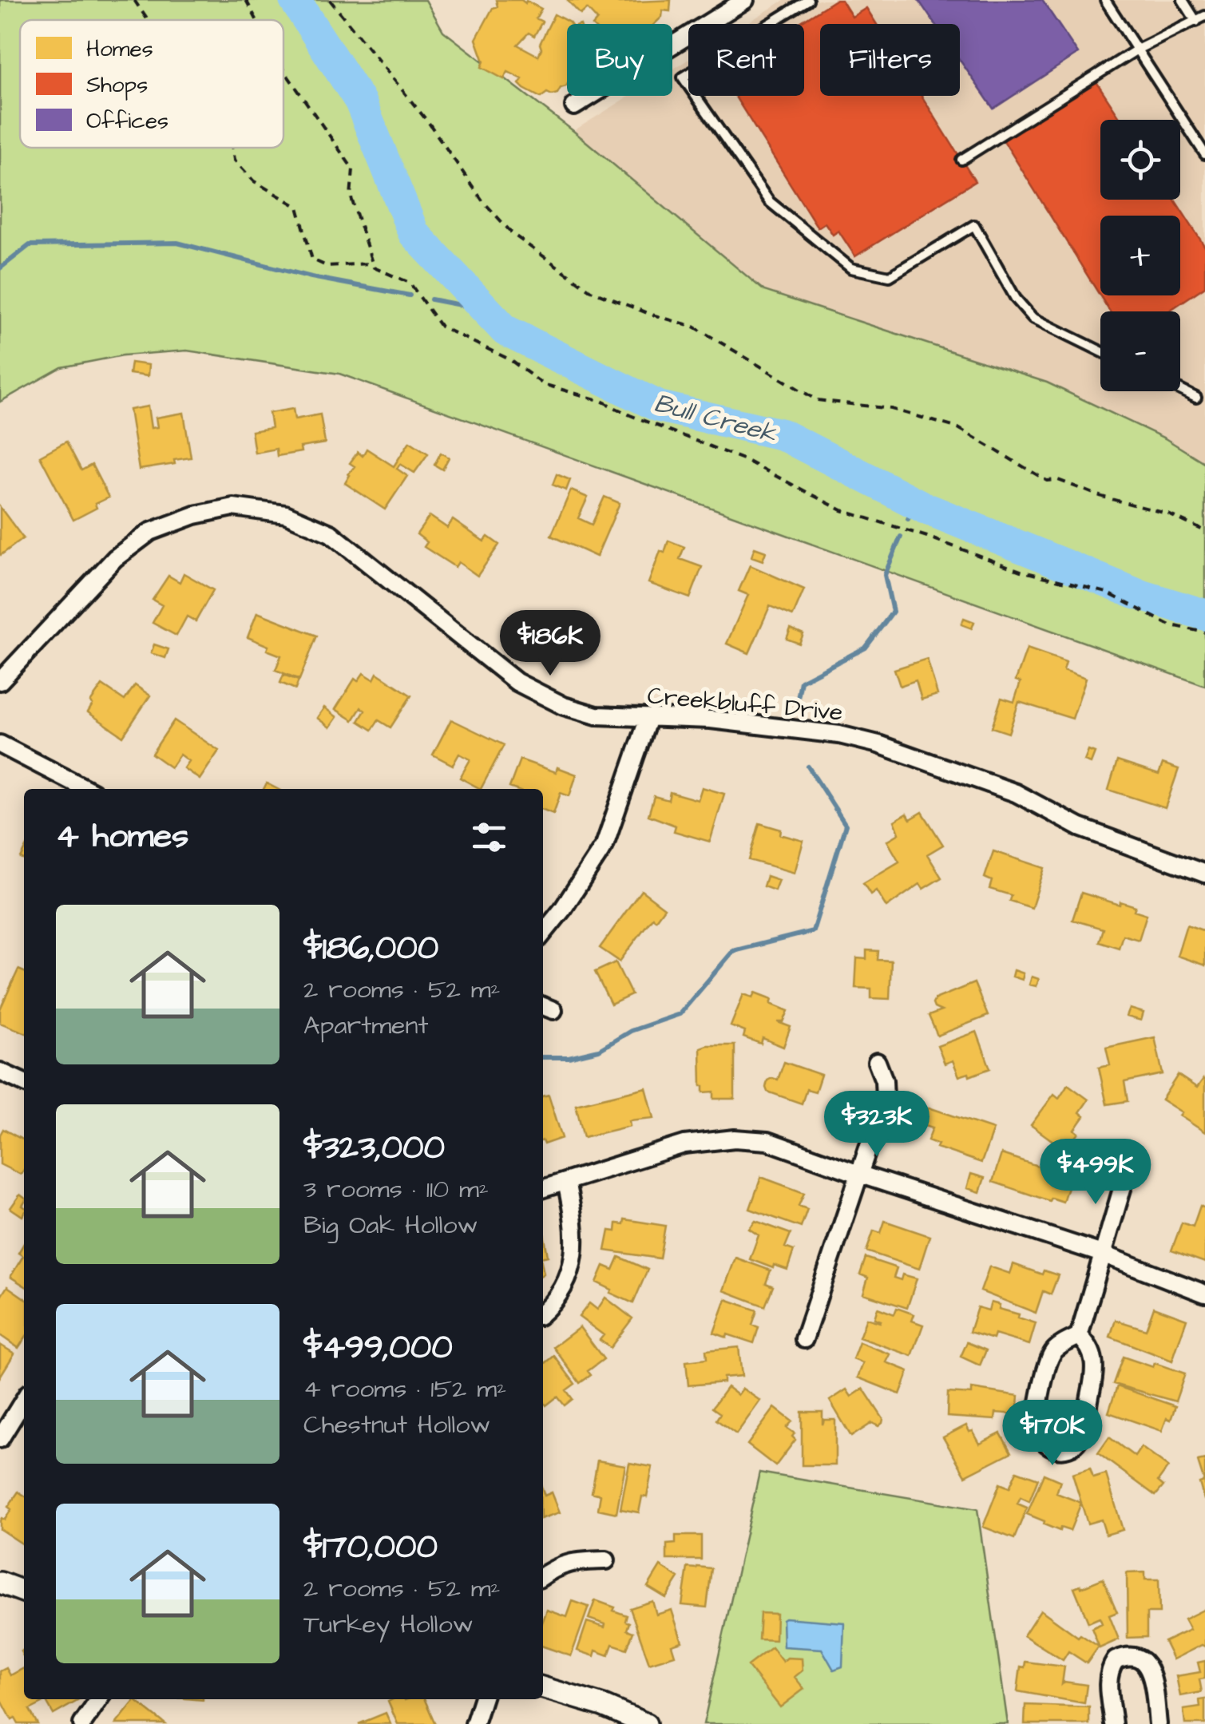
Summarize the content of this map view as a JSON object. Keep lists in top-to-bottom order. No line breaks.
{"streets":{"street":["Creekbluff Drive"]},"water":["Bull Creek"],"legend":["Homes","Shops","Offices"],"page":{"chip":["Buy","Rent","Filters"],"map_buttons":["+","−"],"price":["$186K","$323K","$499K","$170K"],"heading":"4 homes","list":[{"name":"$186,000","note":"2 rooms · 52 m² · Apartment"},{"name":"$323,000","note":"3 rooms · 110 m² · Big Oak Hollow"},{"name":"$499,000","note":"4 rooms · 152 m² · Chestnut Hollow"},{"name":"$170,000","note":"2 rooms · 52 m² · Turkey Hollow"}]}}
